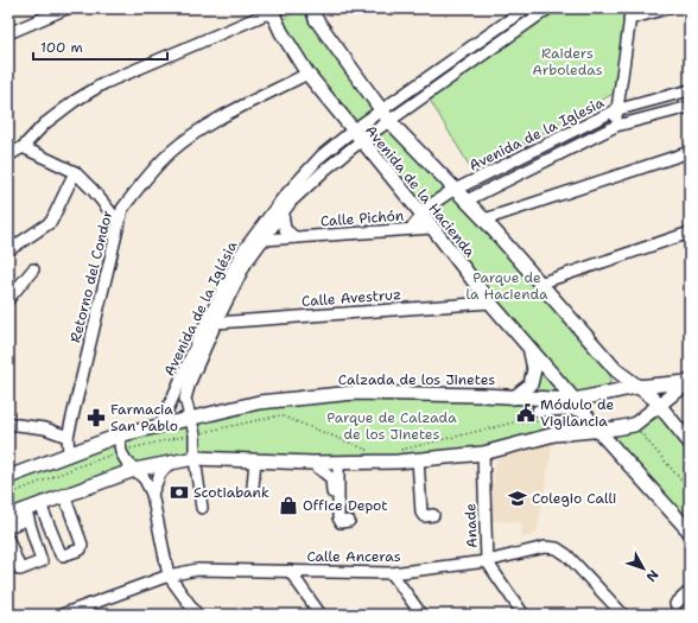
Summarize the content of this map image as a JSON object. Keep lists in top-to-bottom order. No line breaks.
{"streets":{"main road":["Avenida de la Hacienda","Calzada de los Jinetes"],"street":["Avenida de la Iglesia","Calle Pichón","Retorno del Condor","Calle Avestruz","Avenida de la Iglésia","Anade","Calle Anceras"]},"crossings":[["Avenida de la Iglesia","Avenida de la Hacienda"],["Avenida de la Iglesia","Calle Pichón"],["Avenida de la Hacienda","Calle Pichón"],["Avenida de la Hacienda","Retorno del Condor"],["Avenida de la Hacienda","Calle Avestruz"],["Avenida de la Hacienda","Avenida de la Iglésia"],["Avenida de la Hacienda","Calzada de los Jinetes"],["Calle Pichón","Avenida de la Iglésia"],["Retorno del Condor","Calzada de los Jinetes"],["Calle Avestruz","Avenida de la Iglésia"],["Avenida de la Iglésia","Calzada de los Jinetes"],["Anade","Calle Anceras"]],"parks":["Raiders Arboledas","Parque de la Hacienda","Parque de Calzada de los Jinetes"],"places":{"public building":["Módulo de Vigilancia"],"pharmacy":["Farmacia San Pablo"],"bank":["Scotiabank"],"school or university":["Colegio Calli"],"shop":["Office Depot"]},"scale_bar":"100 m","north":"bottom right"}
